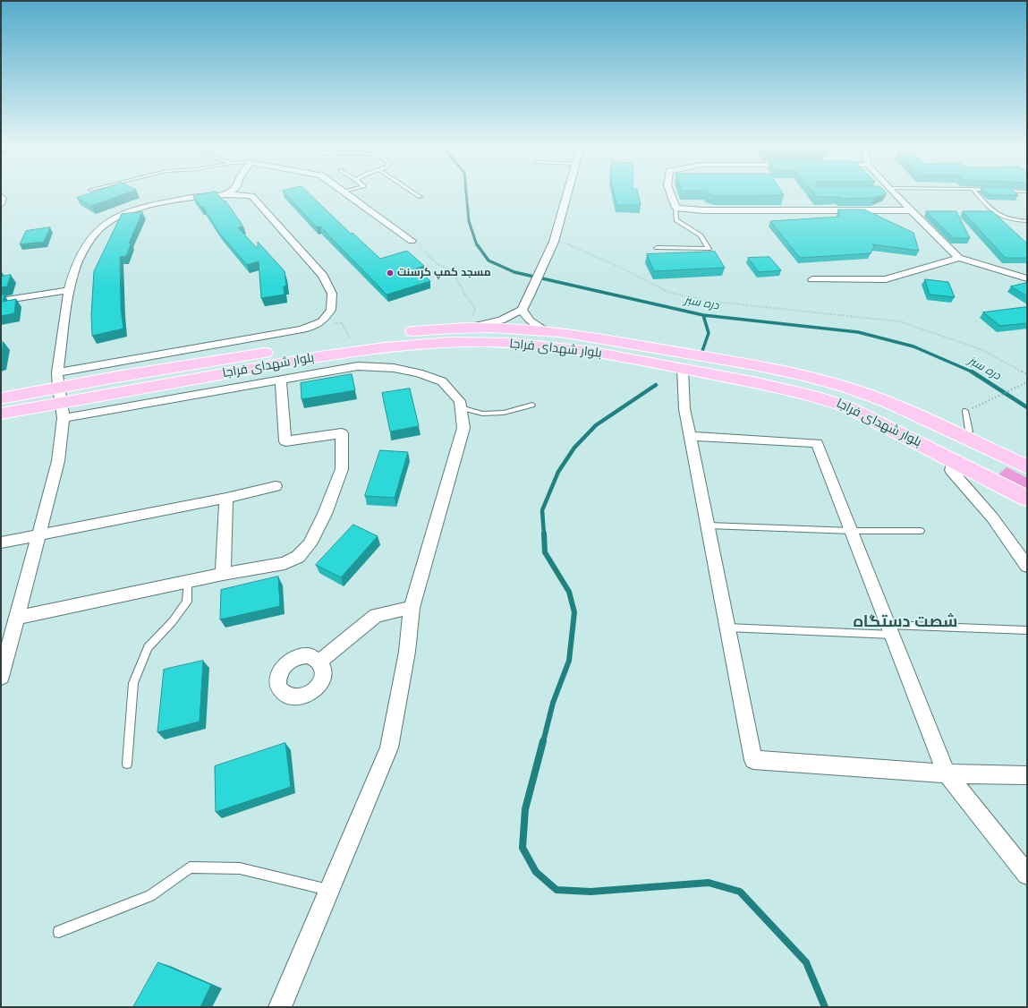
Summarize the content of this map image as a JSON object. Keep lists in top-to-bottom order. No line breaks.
{"streets":{"main road":["بلوار شهدای فراجا"]},"districts":["شصت دستگاه"],"water":["دره سبز"],"places":["مسجد کمپ کرسنت"]}
